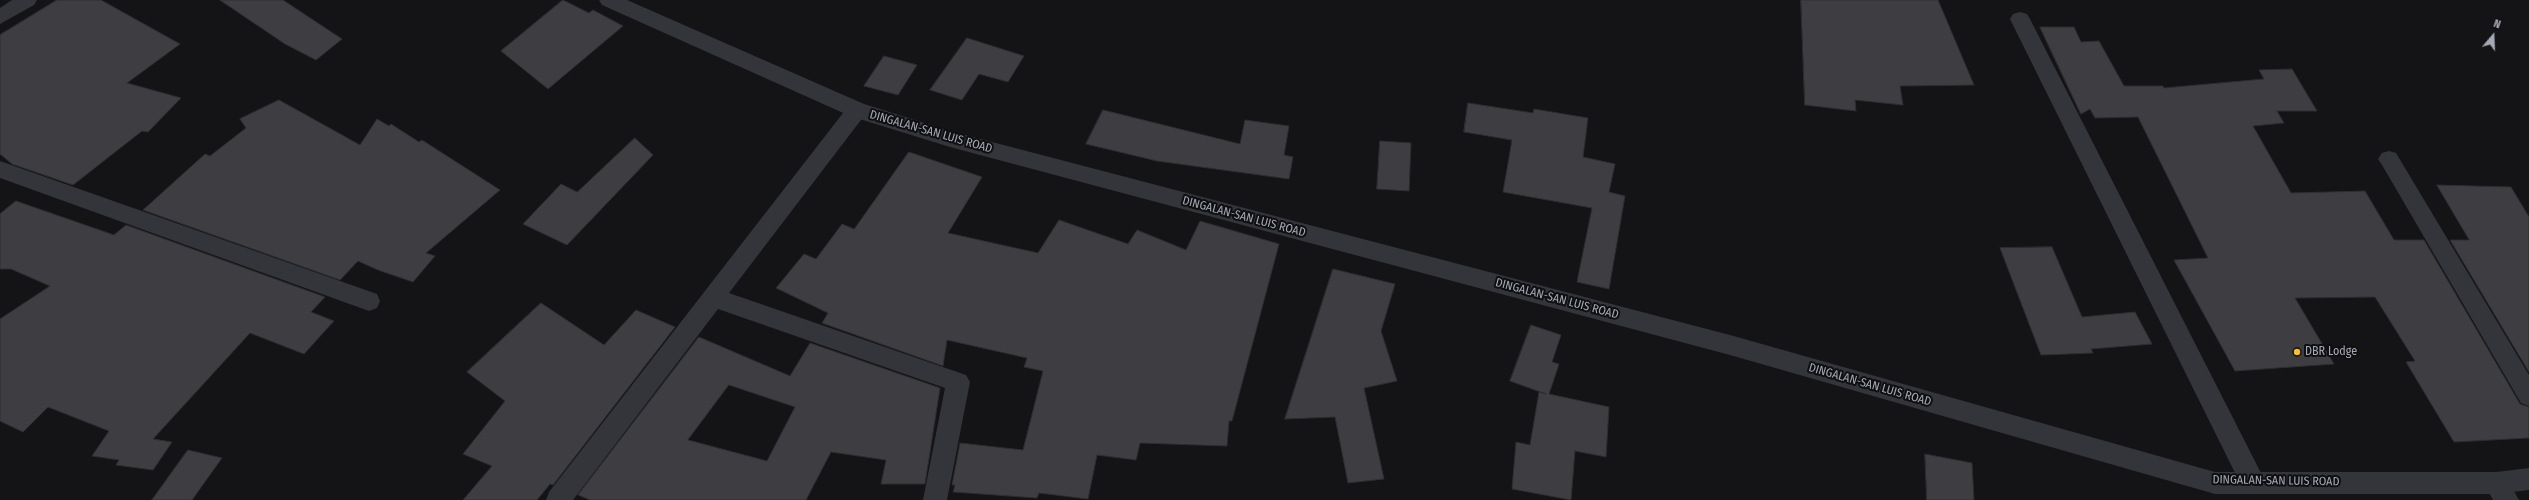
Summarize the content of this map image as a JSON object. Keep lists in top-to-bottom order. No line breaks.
{"streets":{"street":["DINGALAN-SAN LUIS ROAD"]},"places":["DBR Lodge"],"north":"top"}
